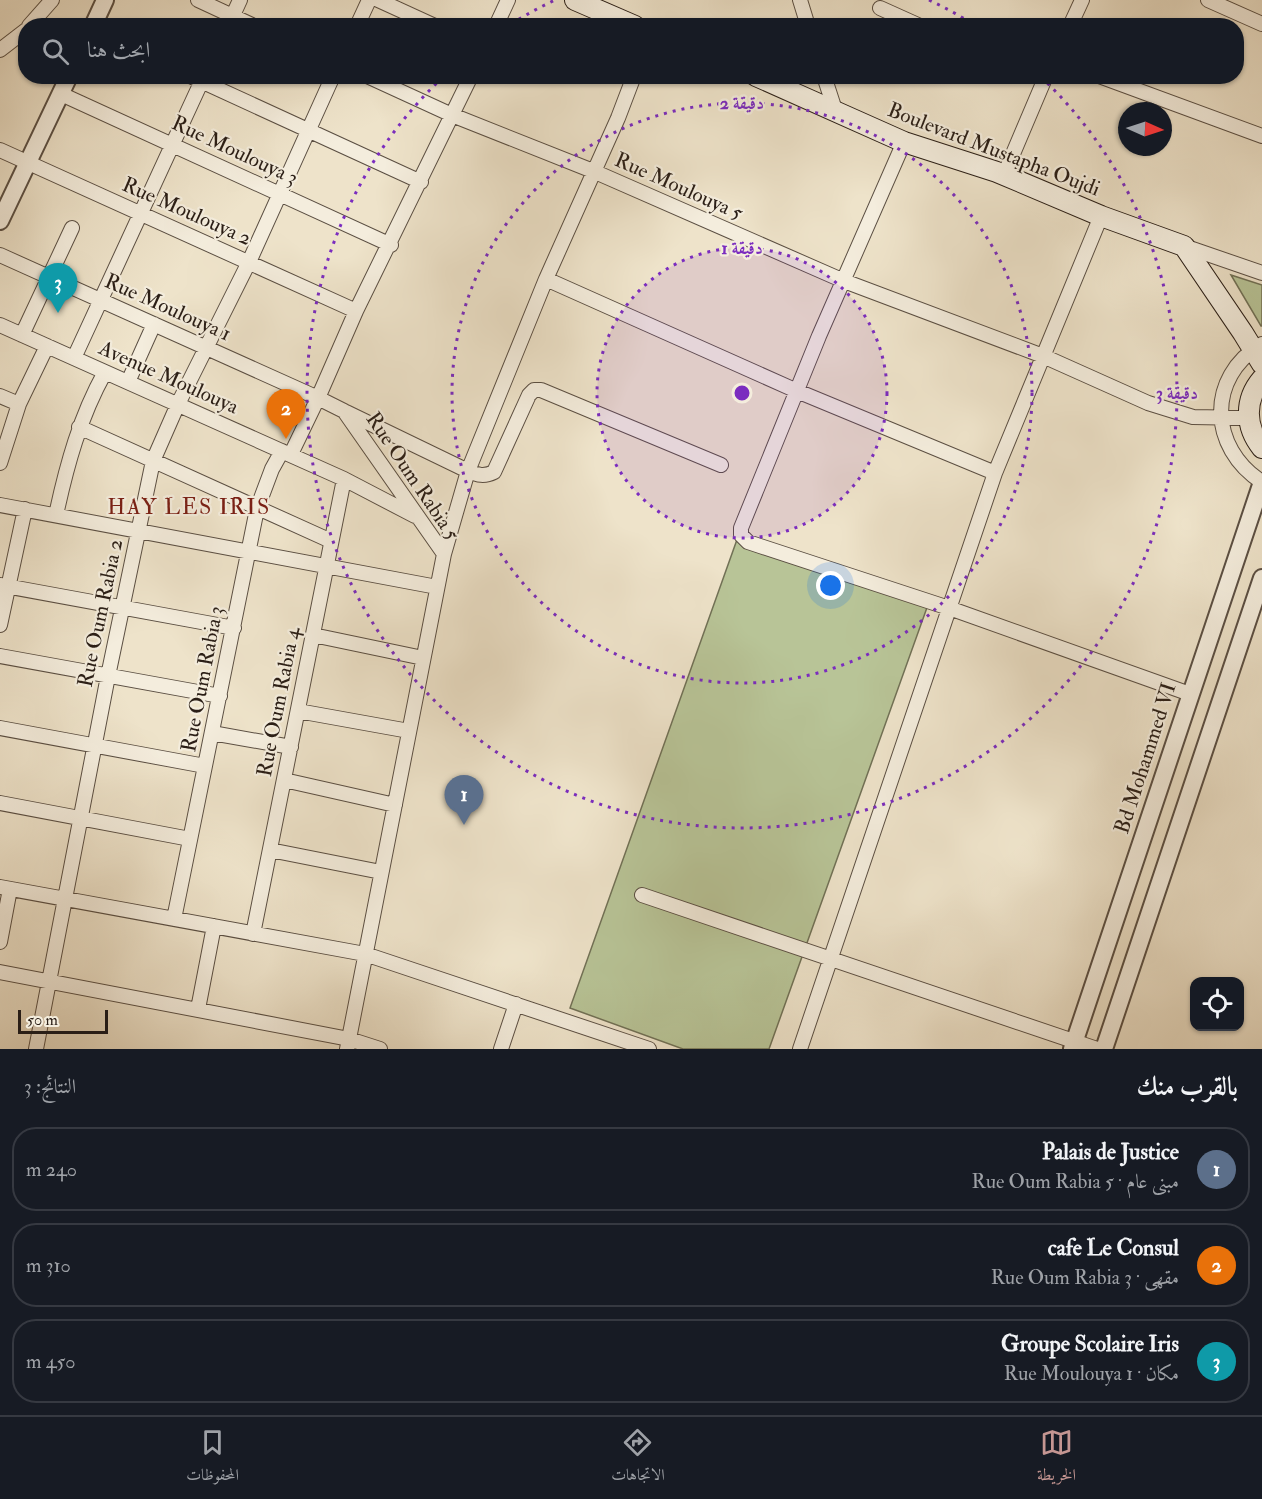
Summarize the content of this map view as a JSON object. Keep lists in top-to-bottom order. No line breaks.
{"streets":{"main road":["Boulevard Mustapha Oujdi"],"street":["Rue Moulouya 3","Rue Moulouya 5","Rue Moulouya 2","Rue Moulouya 1","Avenue Moulouya","Rue Oum Rabia 5","Rue Oum Rabia 2","Rue Oum Rabia 3","Rue Oum Rabia 4","Bd Mohammed VI"]},"crossings":[["Rue Moulouya 3","Rue Oum Rabia 2"],["Rue Moulouya 2","Rue Oum Rabia 2"],["Rue Moulouya 1","Rue Oum Rabia 5"],["Rue Moulouya 1","Rue Oum Rabia 2"],["Rue Moulouya 1","Rue Oum Rabia 3"],["Avenue Moulouya","Rue Oum Rabia 5"],["Avenue Moulouya","Rue Oum Rabia 2"],["Avenue Moulouya","Rue Oum Rabia 3"],["Avenue Moulouya","Rue Oum Rabia 4"],["Rue Oum Rabia 5","Rue Oum Rabia 3"]],"districts":["HAY LES IRIS"],"scale_bar":"50 m","north":"right","page":{"search":"ابحث هنا","pins":["3","2","1"],"scale":"50 m","heading":["بالقرب منك","النتائج: 3"],"list":[{"mark":"1","name":"Palais de Justice","note":"مبنى عام · Rue Oum Rabia 5","value":"240 m"},{"mark":"2","name":"cafe Le Consul","note":"مقهى · Rue Oum Rabia 3","value":"310 m"},{"mark":"3","name":"Groupe Scolaire Iris","note":"مكان · Rue Moulouya 1","value":"450 m"}],"nav":["الخريطة","الاتجاهات","المحفوظات"]},"rings":["2 دقيقة","1 دقيقة","3 دقيقة"]}
